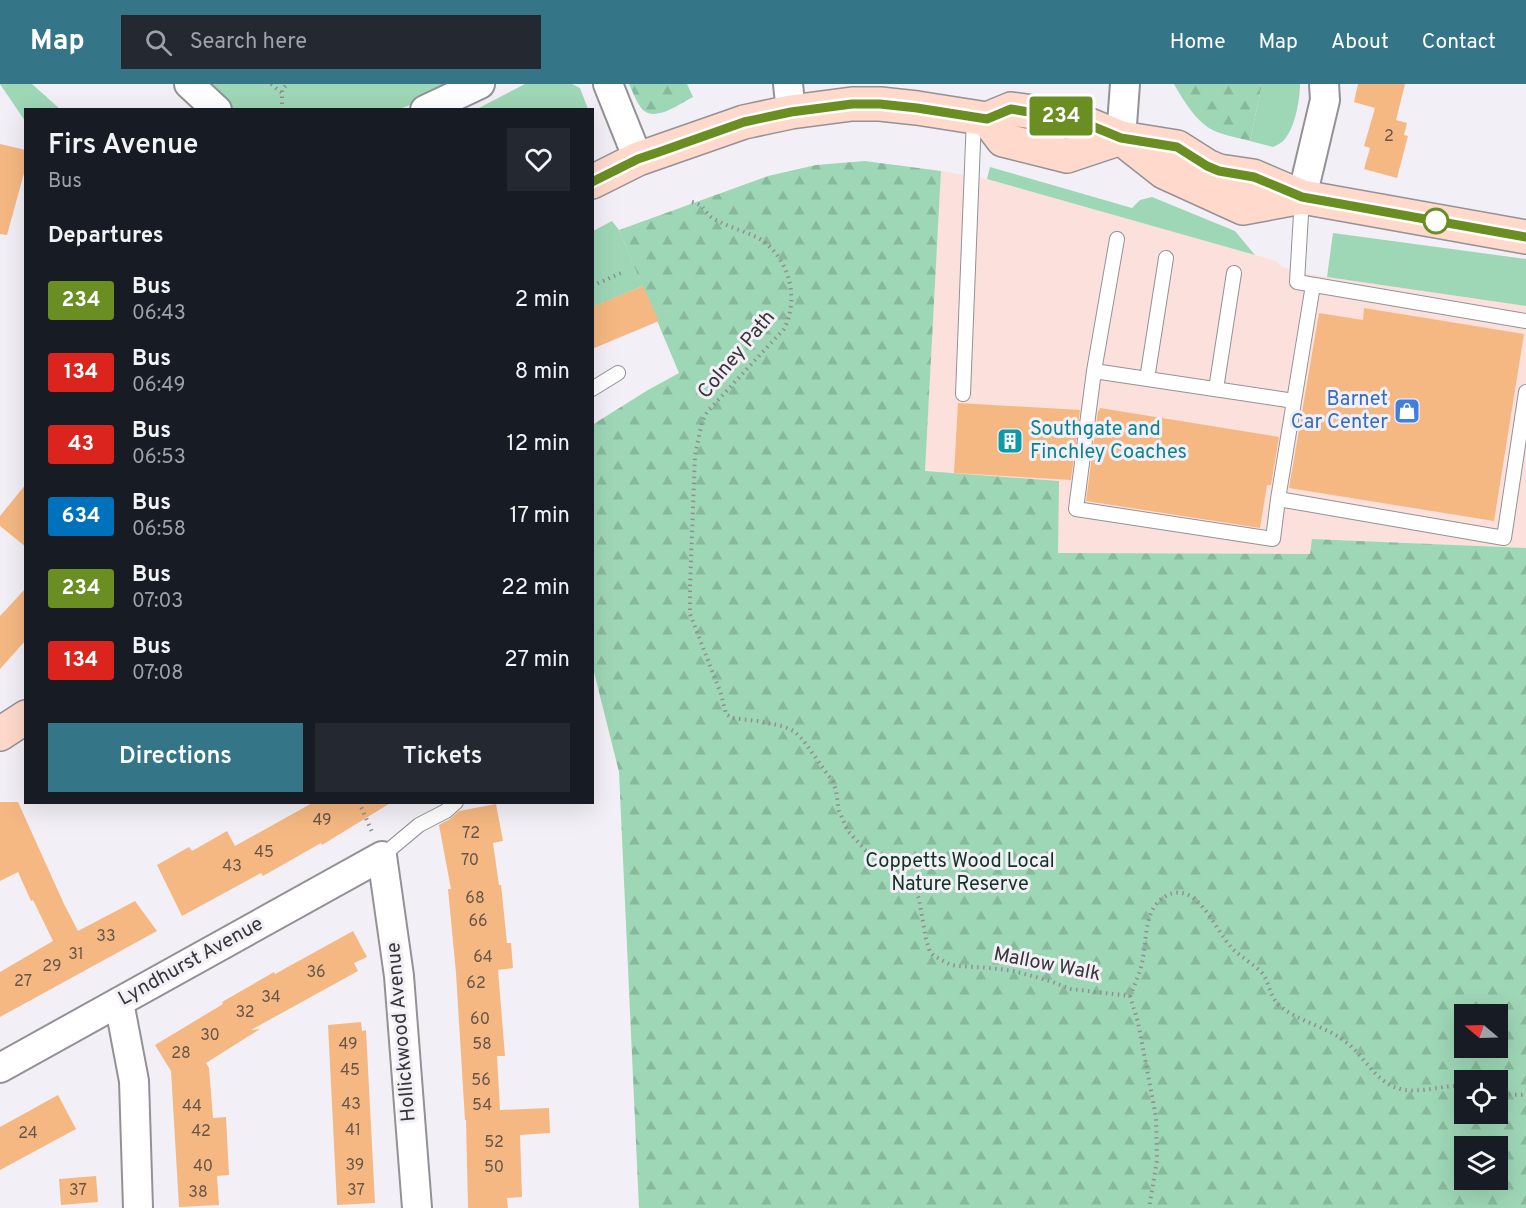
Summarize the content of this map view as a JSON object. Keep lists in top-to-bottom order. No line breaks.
{"streets":{"street":["Lyndhurst Avenue","Hollickwood Avenue"],"path":["Colney Path","Mallow Walk"]},"crossings":[["Colney Path","Mallow Walk"],["Lyndhurst Avenue","Hollickwood Avenue"]],"parks":["Coppetts Wood Local Nature Reserve"],"places":{"shop":["Barnet Car Center"],"building":["Southgate and Finchley Coaches"]},"lines":["bus line 234"],"house_numbers":["2","49","72","45","70","43","68","66","33","31","64","29","36","27","62","34","32","60","30","49","58","28","45","56","43","54","44","41","42","24","52","39","40","50","37","37","38"],"north":"left","page":{"header":"Map","search":"Search here","nav":["Home","Map","About","Contact"],"on_map":"234","heading":[["Firs Avenue","Bus"],"Departures"],"list":[{"mark":"234","name":"Bus","note":"06:43","value":"2 min"},{"mark":"134","name":"Bus","note":"06:49","value":"8 min"},{"mark":"43","name":"Bus","note":"06:53","value":"12 min"},{"mark":"634","name":"Bus","note":"06:58","value":"17 min"},{"mark":"234","name":"Bus","note":"07:03","value":"22 min"},{"mark":"134","name":"Bus","note":"07:08","value":"27 min"}],"buttons":["Directions","Tickets"]}}
